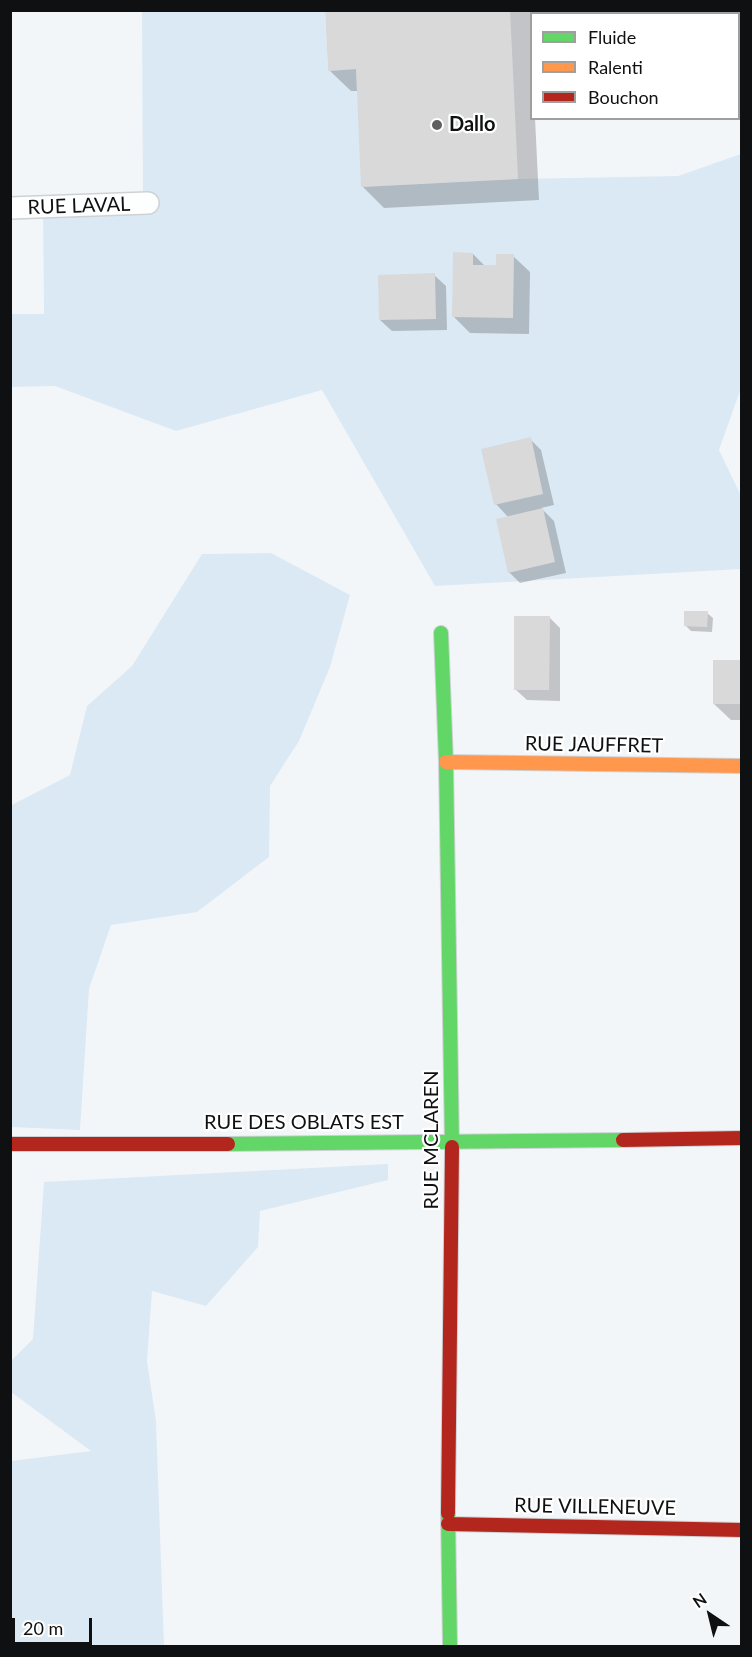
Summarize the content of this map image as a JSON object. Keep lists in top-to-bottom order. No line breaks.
{"streets":{"street":["RUE LAVAL","RUE JAUFFRET","RUE DES OBLATS EST","RUE MCLAREN","RUE VILLENEUVE"]},"crossings":[["RUE JAUFFRET","RUE MCLAREN"],["RUE DES OBLATS EST","RUE MCLAREN"],["RUE MCLAREN","RUE VILLENEUVE"]],"places":["Dallo"],"legend":["Fluide","Ralenti","Bouchon"],"scale_bar":"20 m","north":"top left"}
